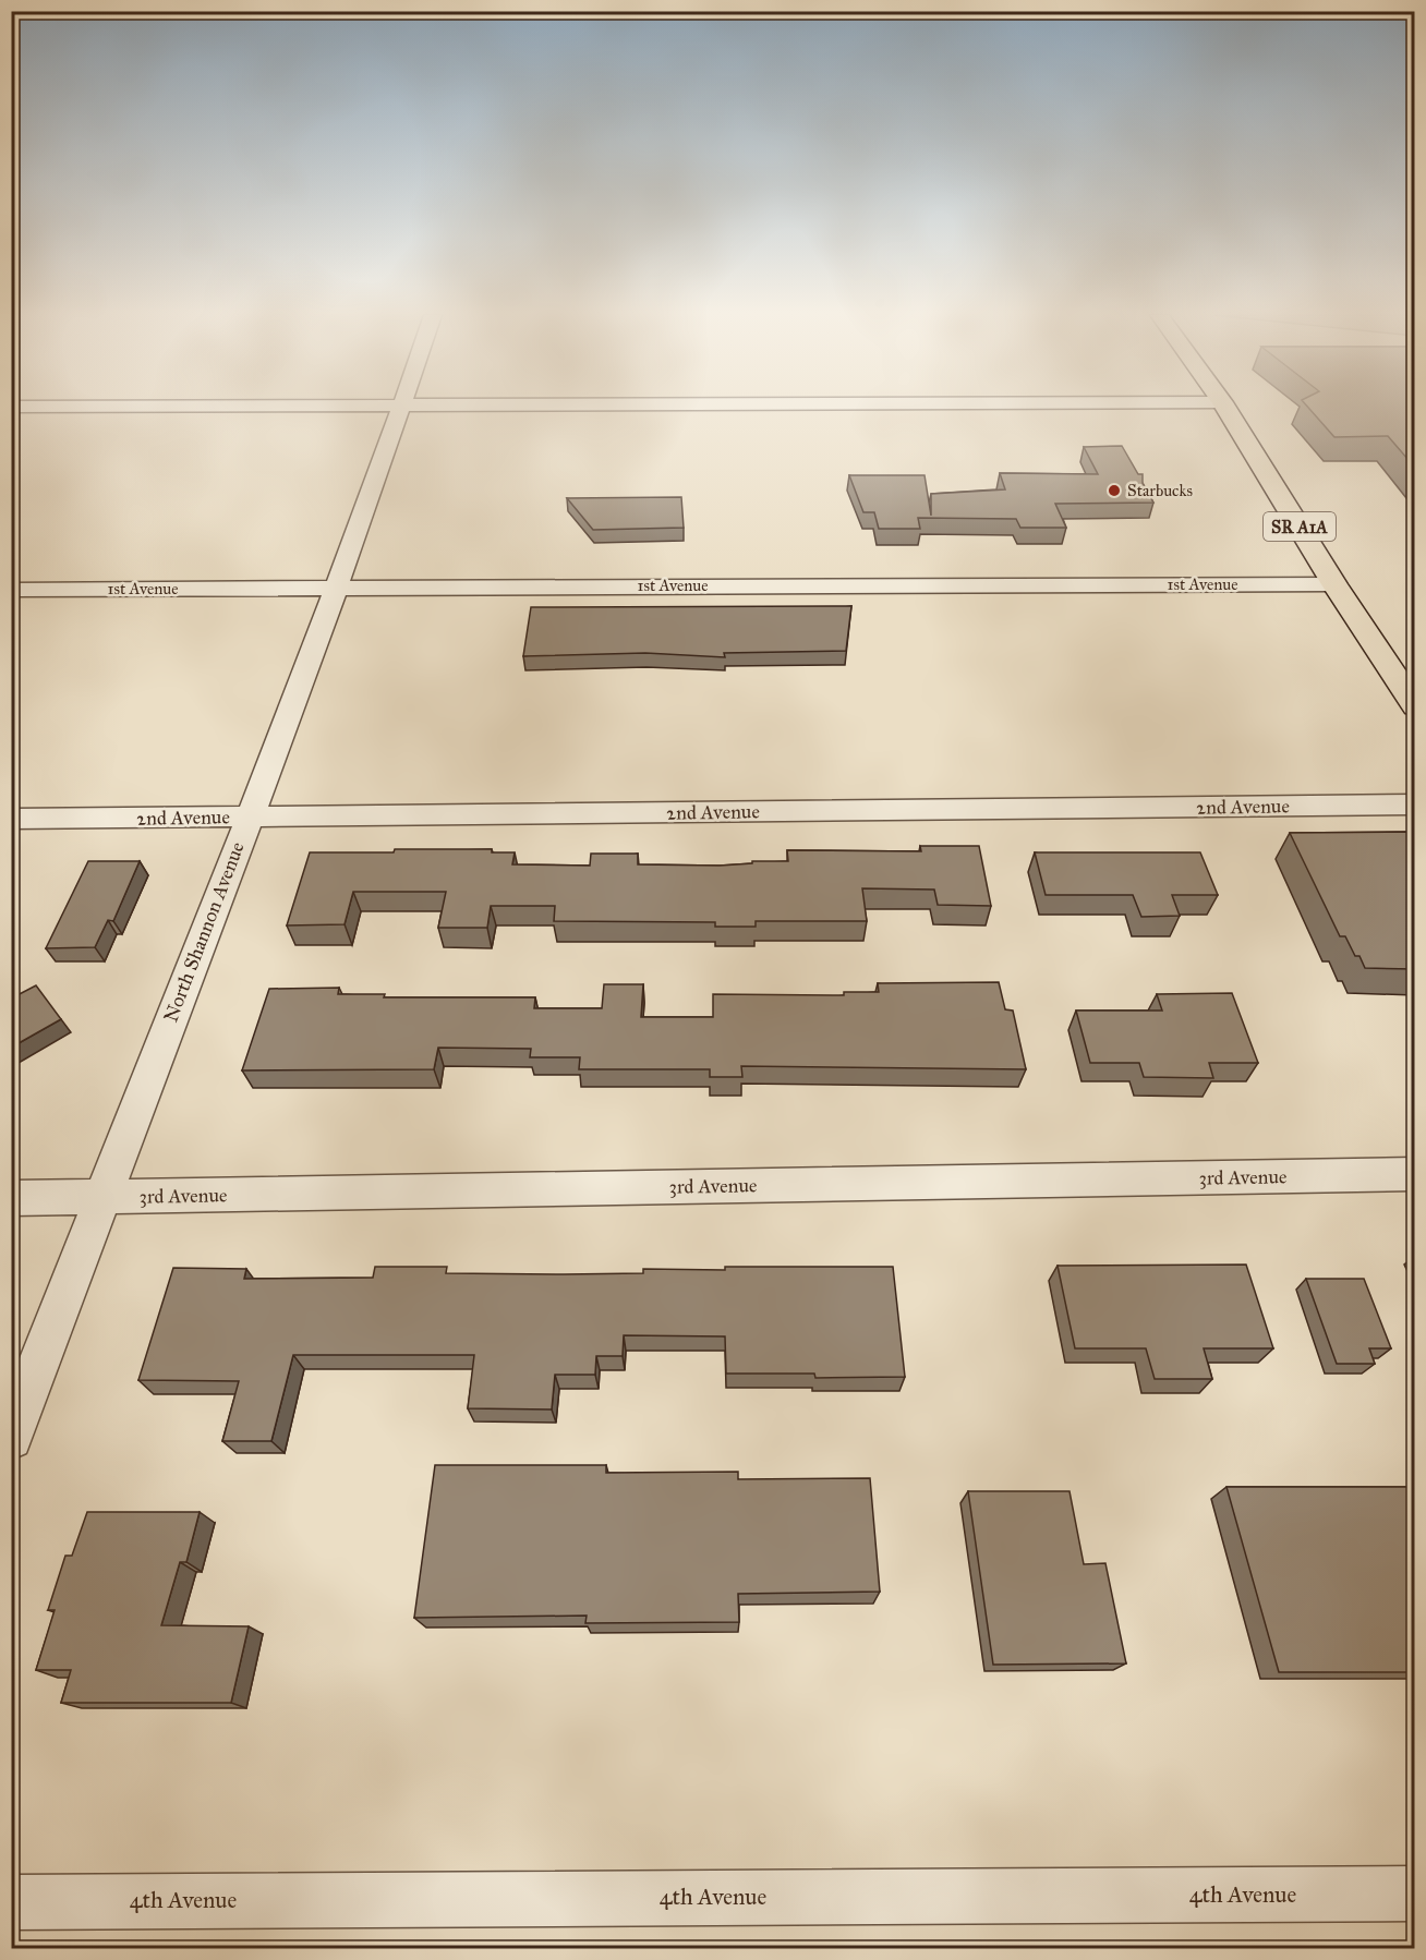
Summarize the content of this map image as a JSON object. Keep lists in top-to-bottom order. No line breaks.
{"streets":{"main road":["SR A1A"],"street":["1st Avenue","2nd Avenue","North Shannon Avenue","3rd Avenue","4th Avenue"]},"crossings":[["SR A1A","1st Avenue"],["1st Avenue","North Shannon Avenue"],["2nd Avenue","North Shannon Avenue"],["North Shannon Avenue","3rd Avenue"]],"places":["Starbucks"]}
